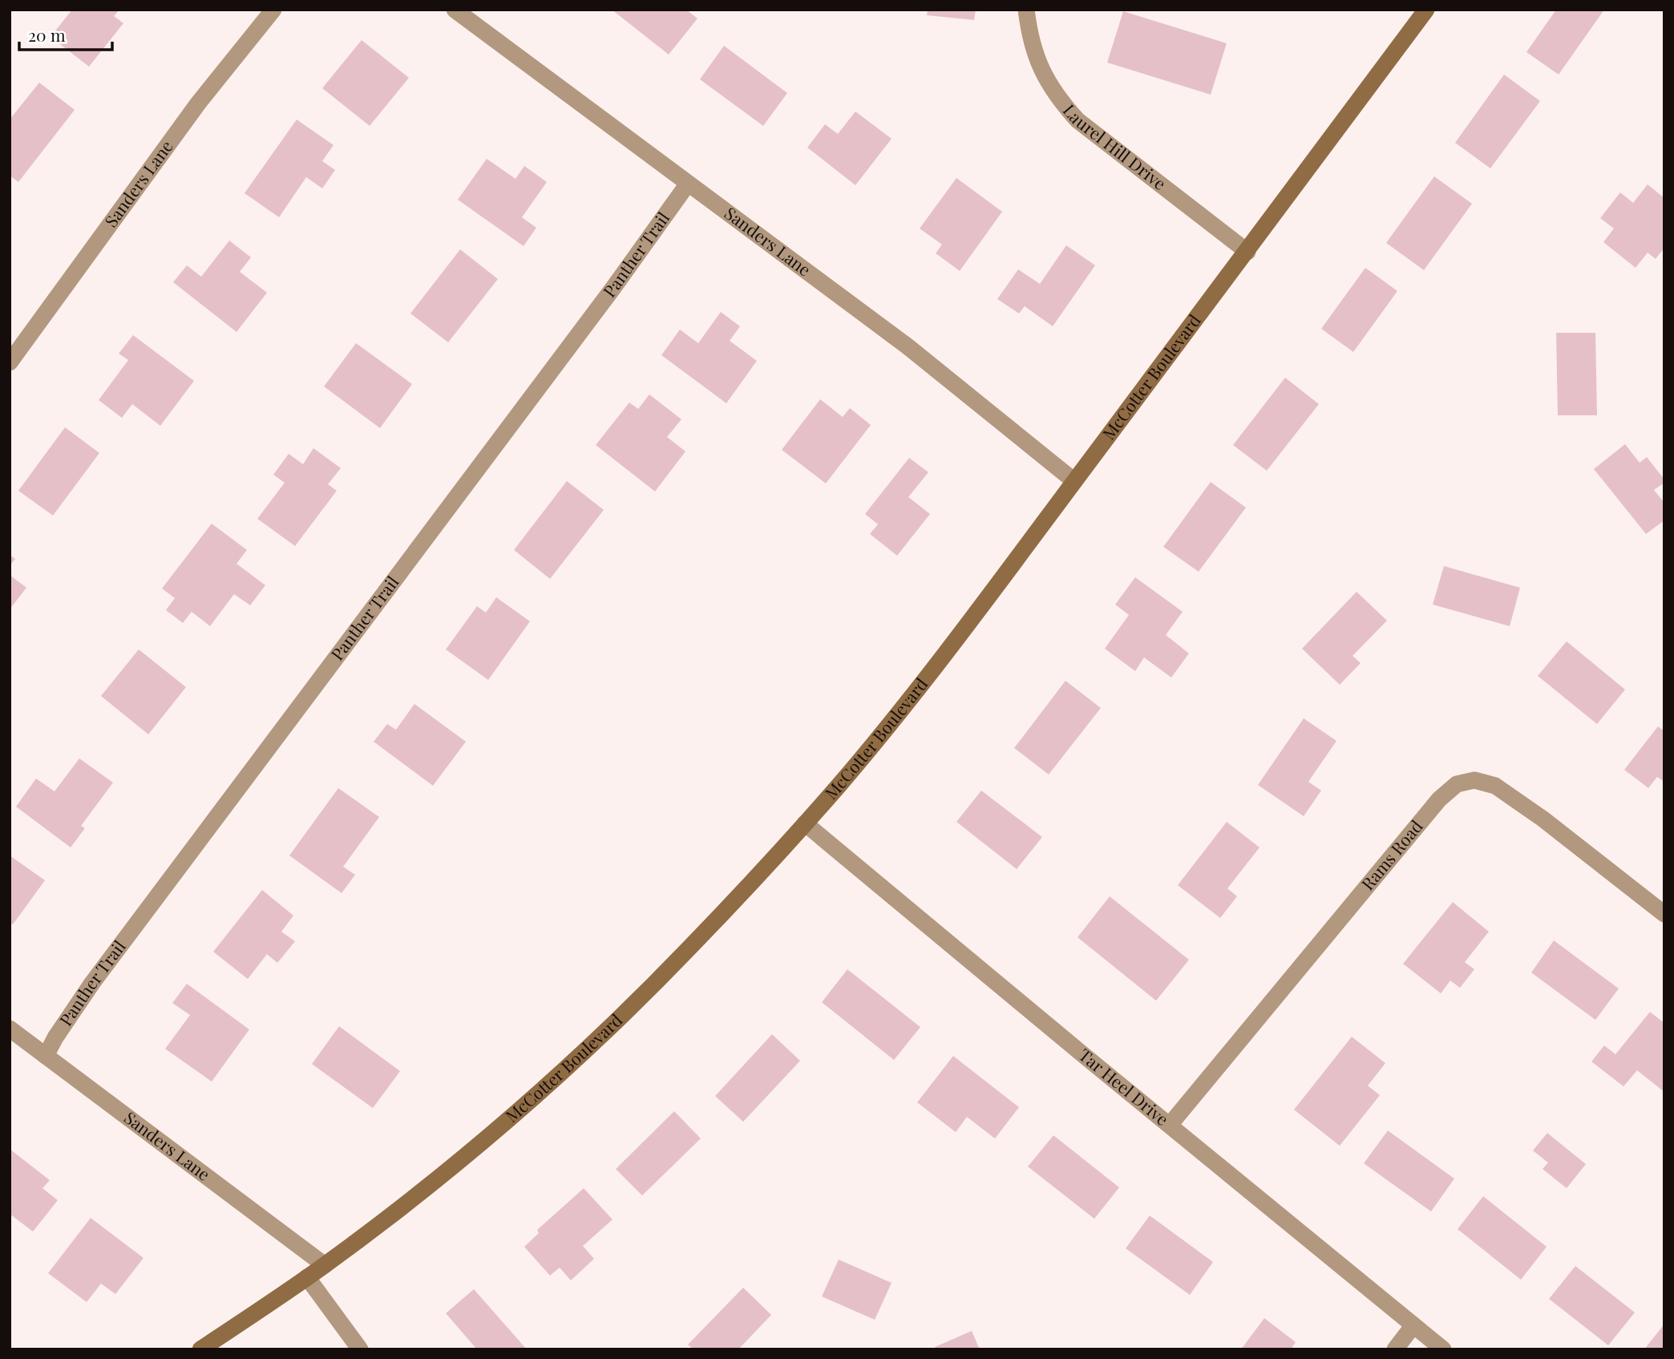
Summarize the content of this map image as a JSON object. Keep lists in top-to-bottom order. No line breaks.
{"streets":{"street":["Laurel Hill Drive","Sanders Lane","Panther Trail","McCotter Boulevard","Rams Road","Tar Heel Drive"]},"crossings":[["Laurel Hill Drive","McCotter Boulevard"],["Sanders Lane","Panther Trail"],["Sanders Lane","McCotter Boulevard"],["McCotter Boulevard","Tar Heel Drive"],["Rams Road","Tar Heel Drive"]],"scale_bar":"20 m"}
